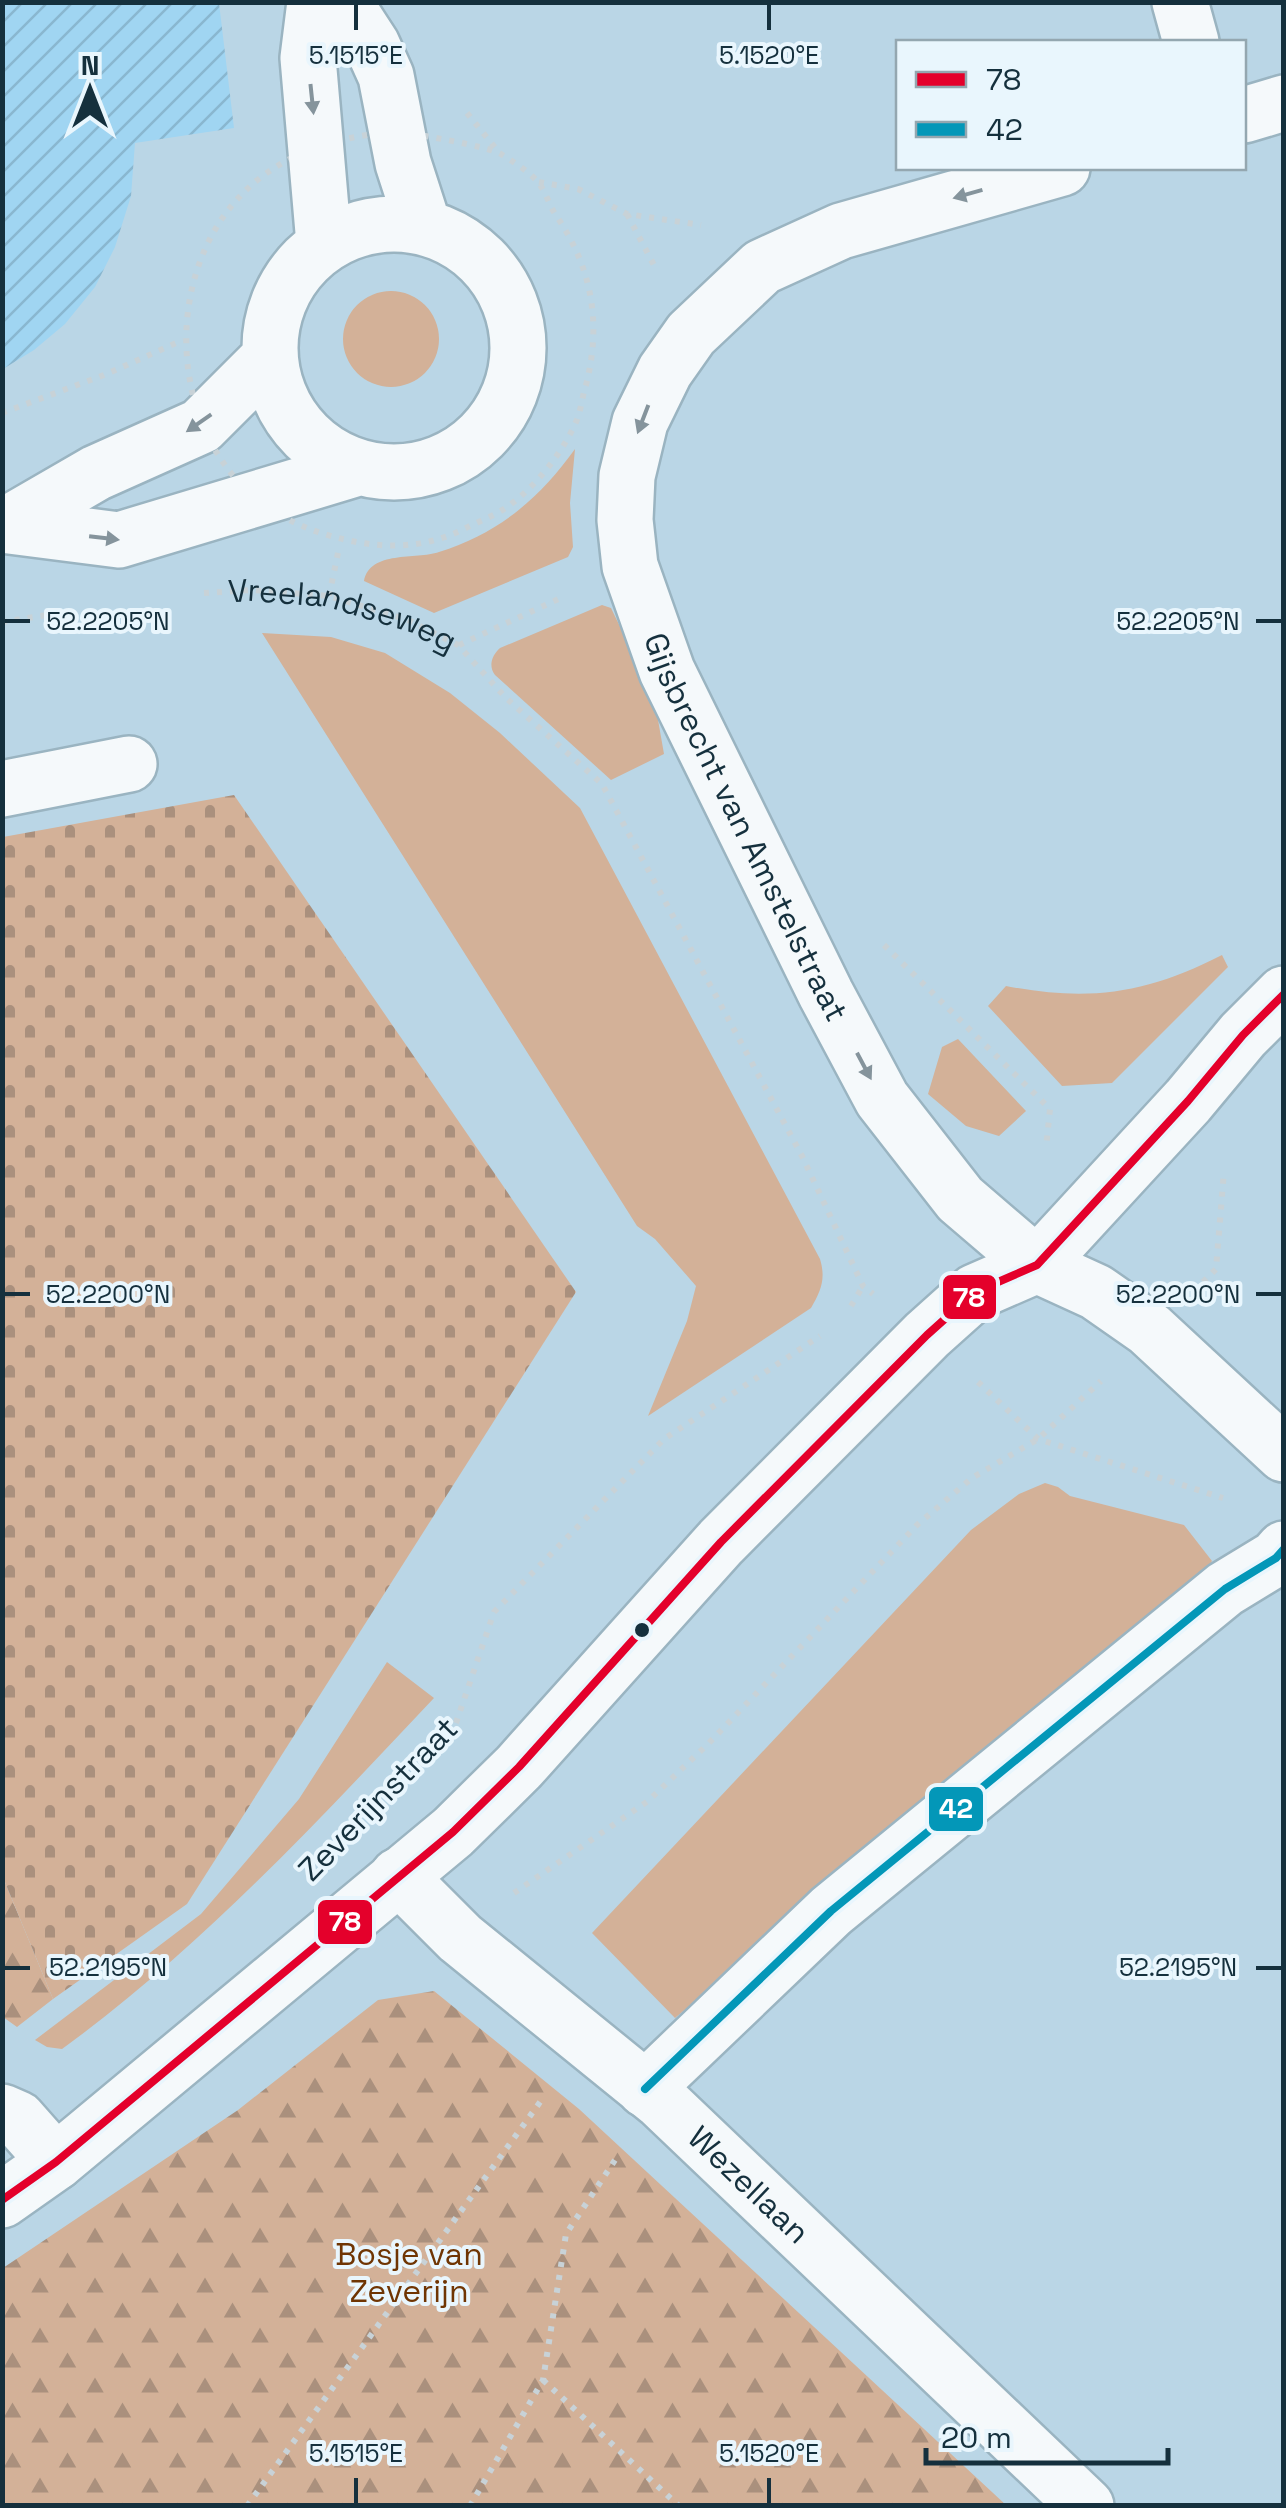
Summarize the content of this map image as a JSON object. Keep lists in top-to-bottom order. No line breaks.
{"streets":{"street":["Gijsbrecht van Amstelstraat","Zeverijnstraat","Wezellaan"],"path":["Vreelandseweg"]},"crossings":[["Gijsbrecht van Amstelstraat","Zeverijnstraat"],["Zeverijnstraat","Wezellaan"]],"parks":["Bosje van Zeverijn"],"lines":["transit line 78","transit line 42"],"legend":["78","42"],"scale_bar":"20 m","north":"top","coordinates":["5.1515°E","5.1520°E","52.2205°N","52.2200°N","52.2195°N"]}
